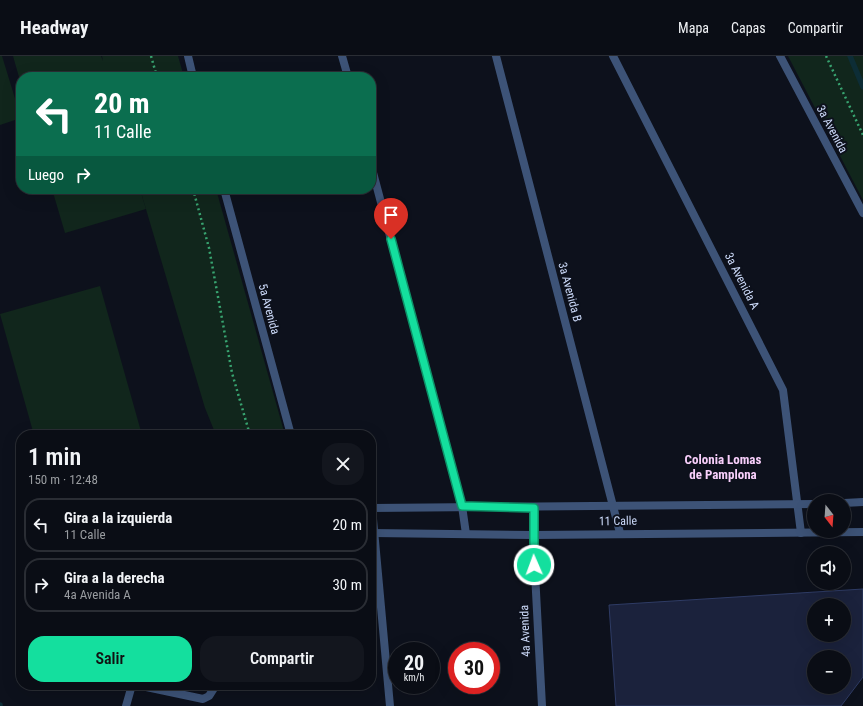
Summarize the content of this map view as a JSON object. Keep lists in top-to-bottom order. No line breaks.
{"streets":{"street":["3a Avenida","3a Avenida A","3a Avenida B","5a Avenida","11 Calle","4a Avenida"]},"crossings":[["3a Avenida A","11 Calle"],["3a Avenida B","11 Calle"],["11 Calle","4a Avenida"]],"districts":["Colonia Lomas de Pamplona"],"north":"bottom","page":{"header":"Headway","nav":["Mapa","Capas","Compartir"],"turn":["20 m","11 Calle"],"then":"Luego","heading":["1 min","150 m · 12:48"],"map_buttons":["+","−"],"list":[{"name":"Gira a la izquierda","note":"11 Calle","value":"20 m"},{"name":"Gira a la derecha","note":"4a Avenida A","value":"30 m"}],"buttons":["Salir","Compartir"],"speed":"20 km/h","limit":"30"}}
